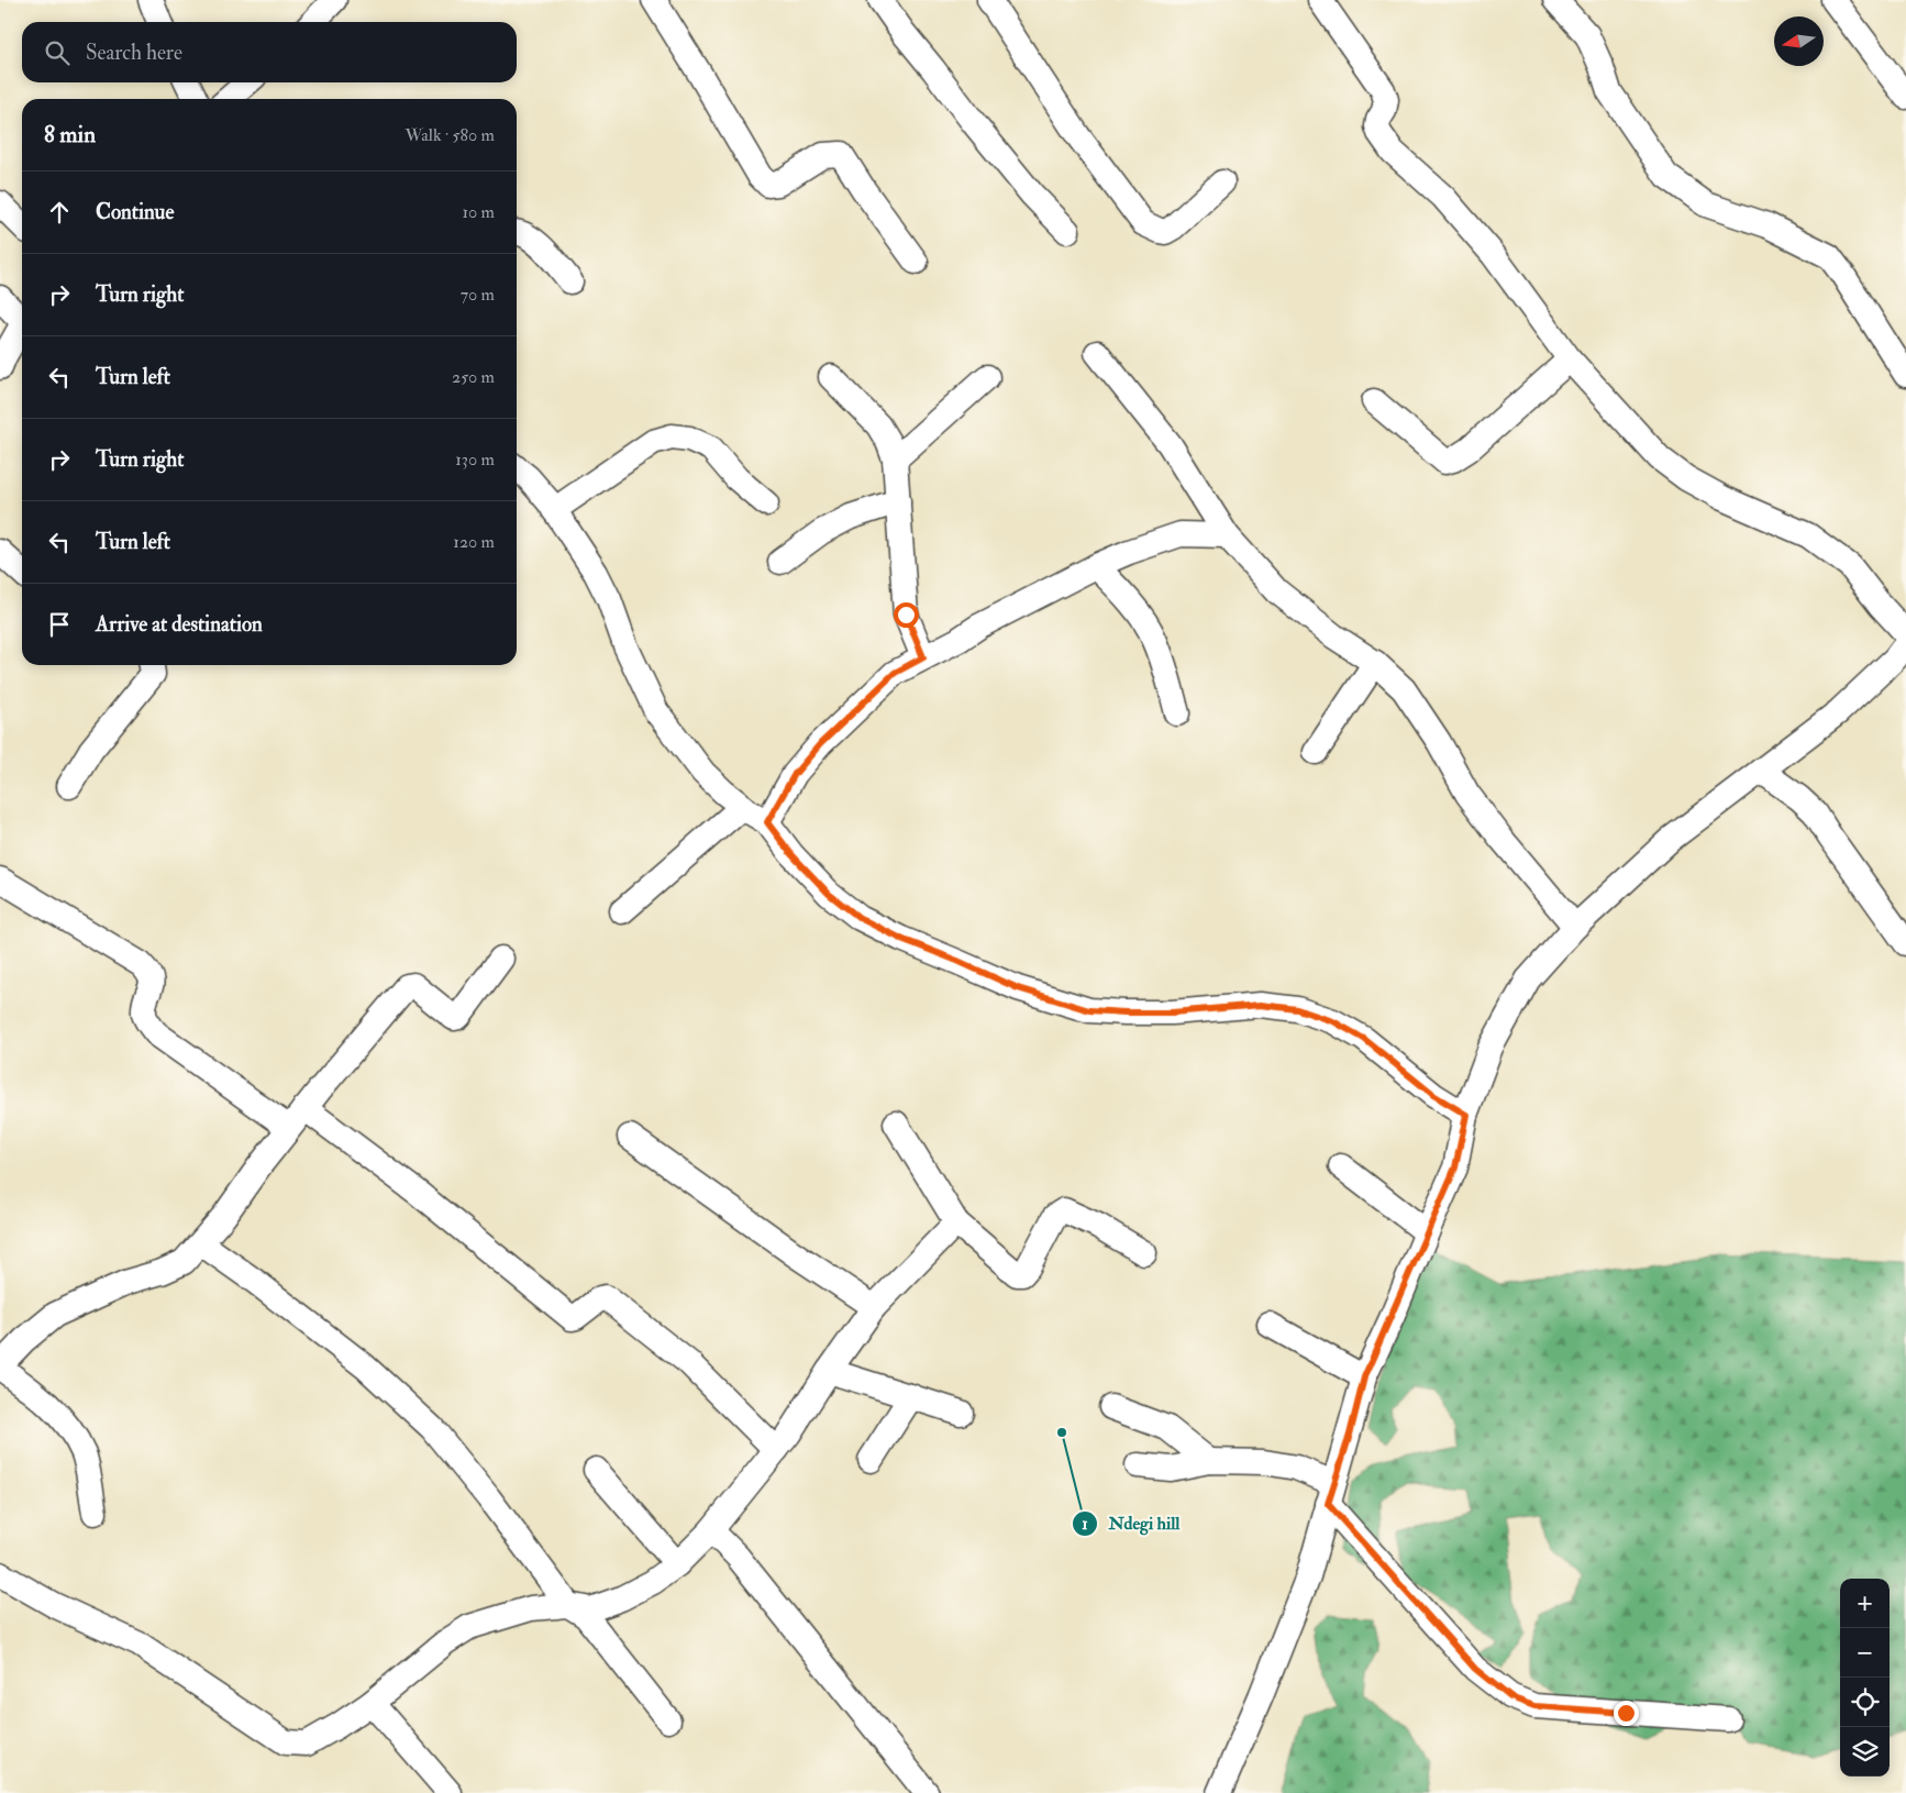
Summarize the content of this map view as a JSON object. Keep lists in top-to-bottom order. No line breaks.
{"places":["Ndegi hill"],"north":"left","page":{"search":"Search here","heading":["8 min","Walk · 580 m"],"list":[["Continue","10 m"],["Turn right","70 m"],["Turn left","250 m"],["Turn right","130 m"],["Turn left","120 m"],"Arrive at destination"],"map_buttons":["+","−"]}}
